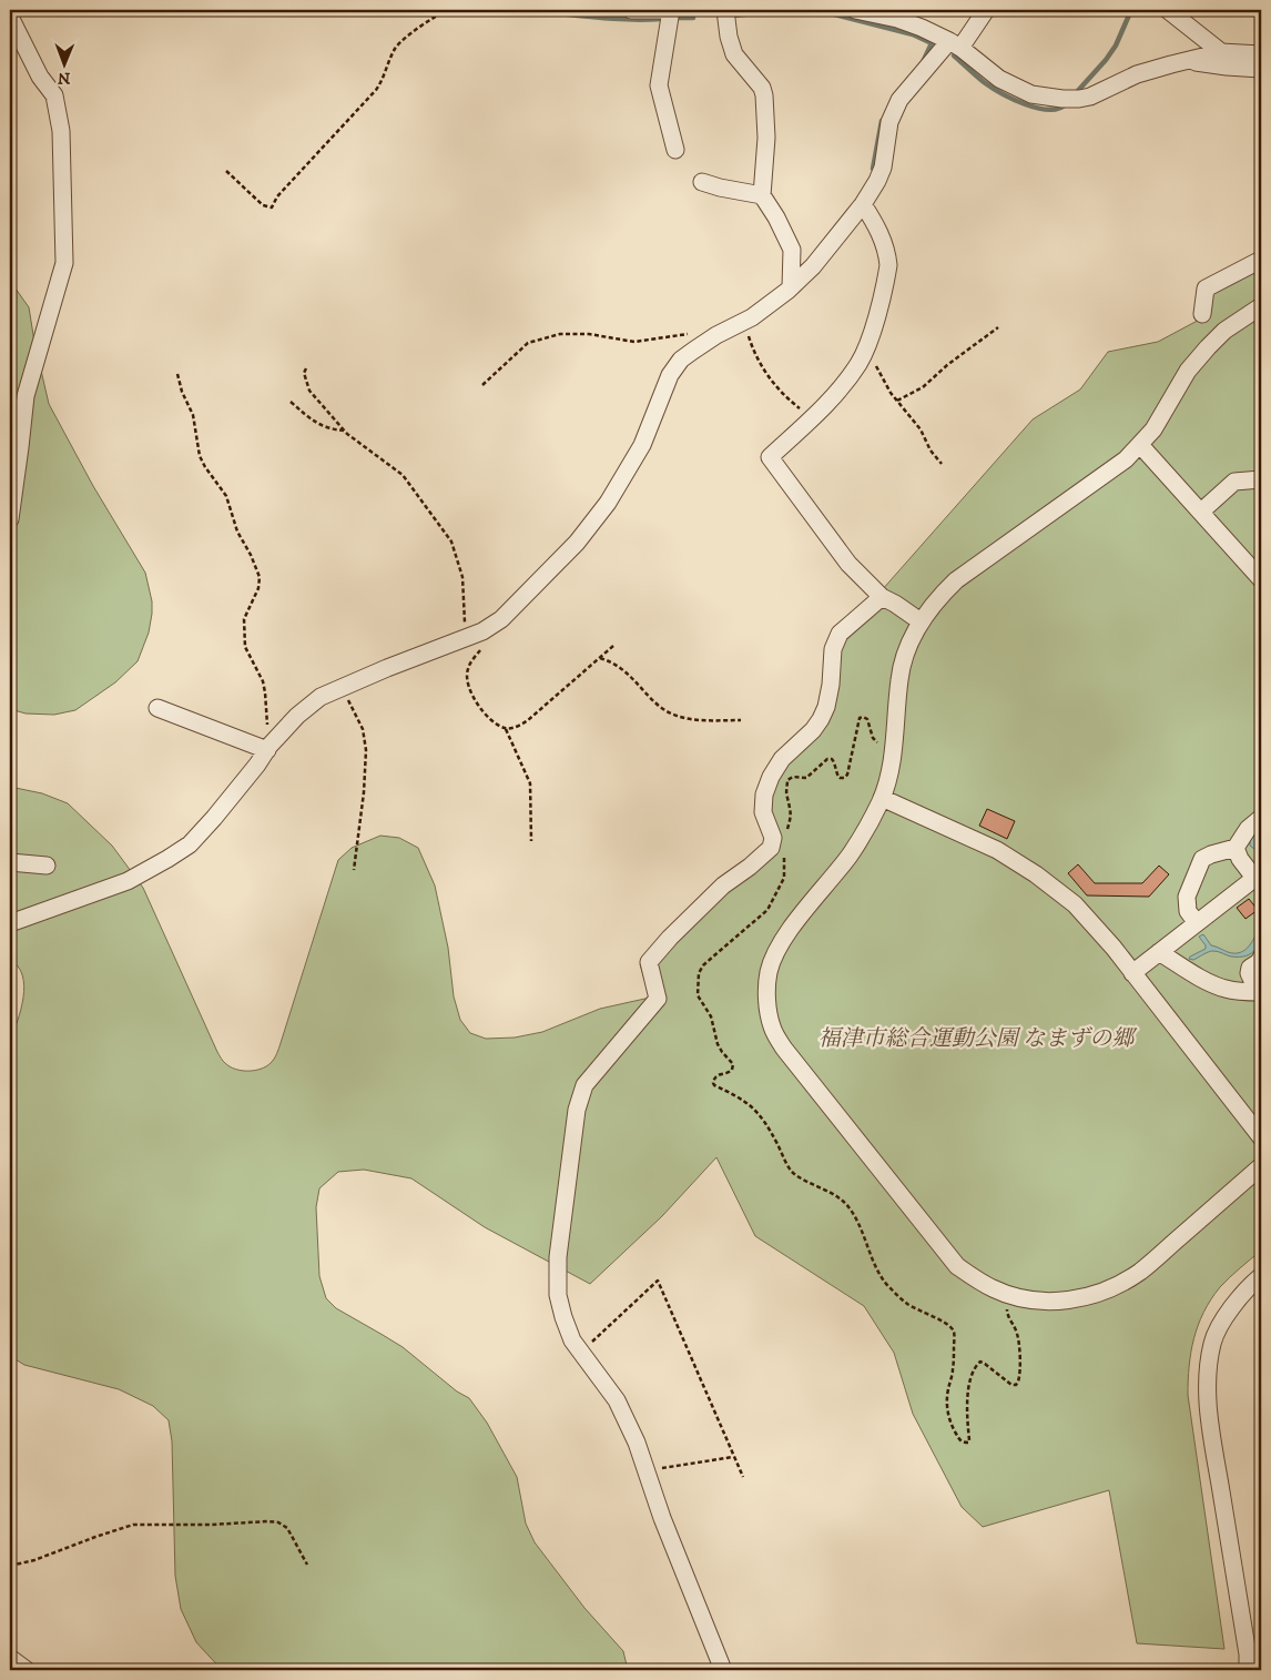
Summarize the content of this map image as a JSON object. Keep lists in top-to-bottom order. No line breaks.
{"parks":["福津市総合運動公園 なまずの郷"],"north":"bottom"}
